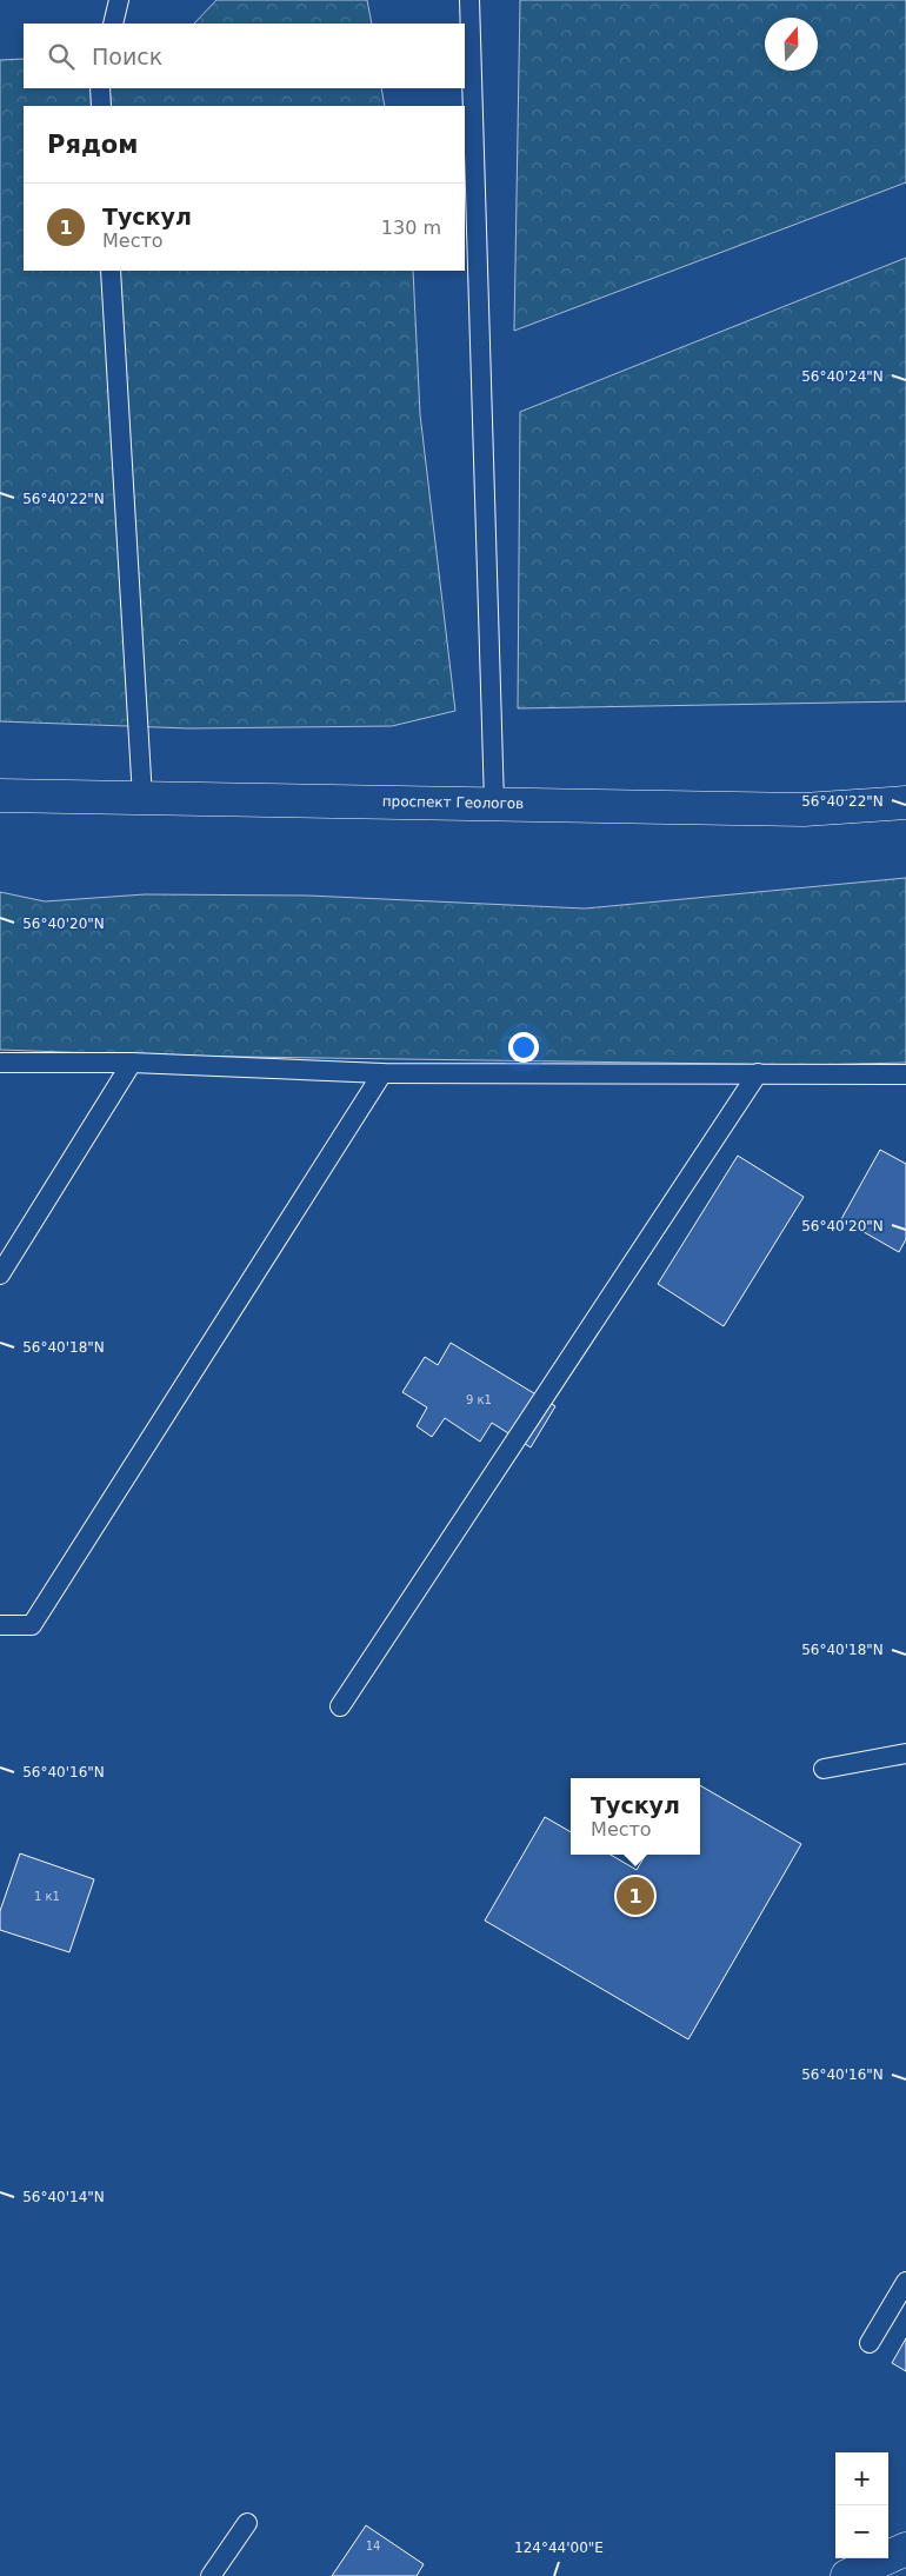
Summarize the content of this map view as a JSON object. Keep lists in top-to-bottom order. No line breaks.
{"streets":{"main road":["проспект Геологов"]},"house_numbers":["9 к1","1 к1","14"],"north":"top","page":{"search":"Поиск","heading":"Рядом","list":[{"mark":"1","name":"Тускул","note":"Место","value":"130 m"}],"popup":["Тускул","Место"],"pins":"1","map_buttons":["+","−"]},"coordinates":["56°40'24\"N","56°40'22\"N","56°40'20\"N","56°40'18\"N","56°40'16\"N","56°40'14\"N","124°44'00\"E"]}
